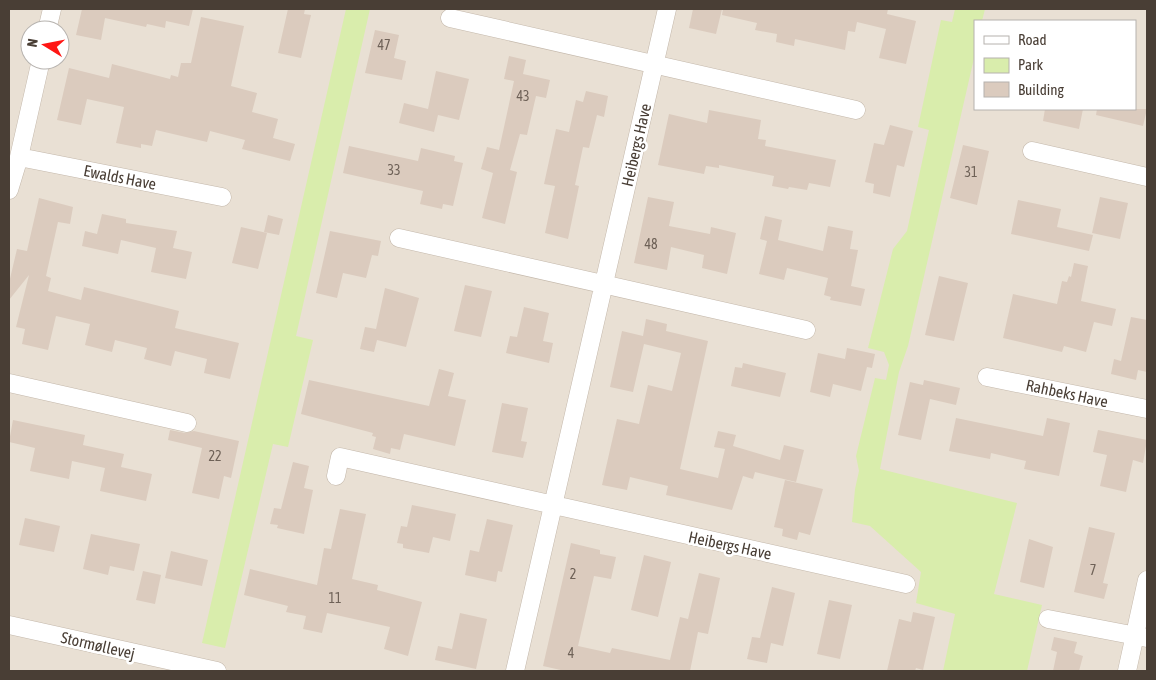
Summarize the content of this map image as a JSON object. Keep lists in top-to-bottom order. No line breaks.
{"streets":{"street":["Heibergs Have","Ewalds Have","Rahbeks Have","Stormøllevej"]},"house_numbers":["47","43","33","31","48","22","7","2","11","4"],"legend":["Road","Park","Building"],"north":"left"}
